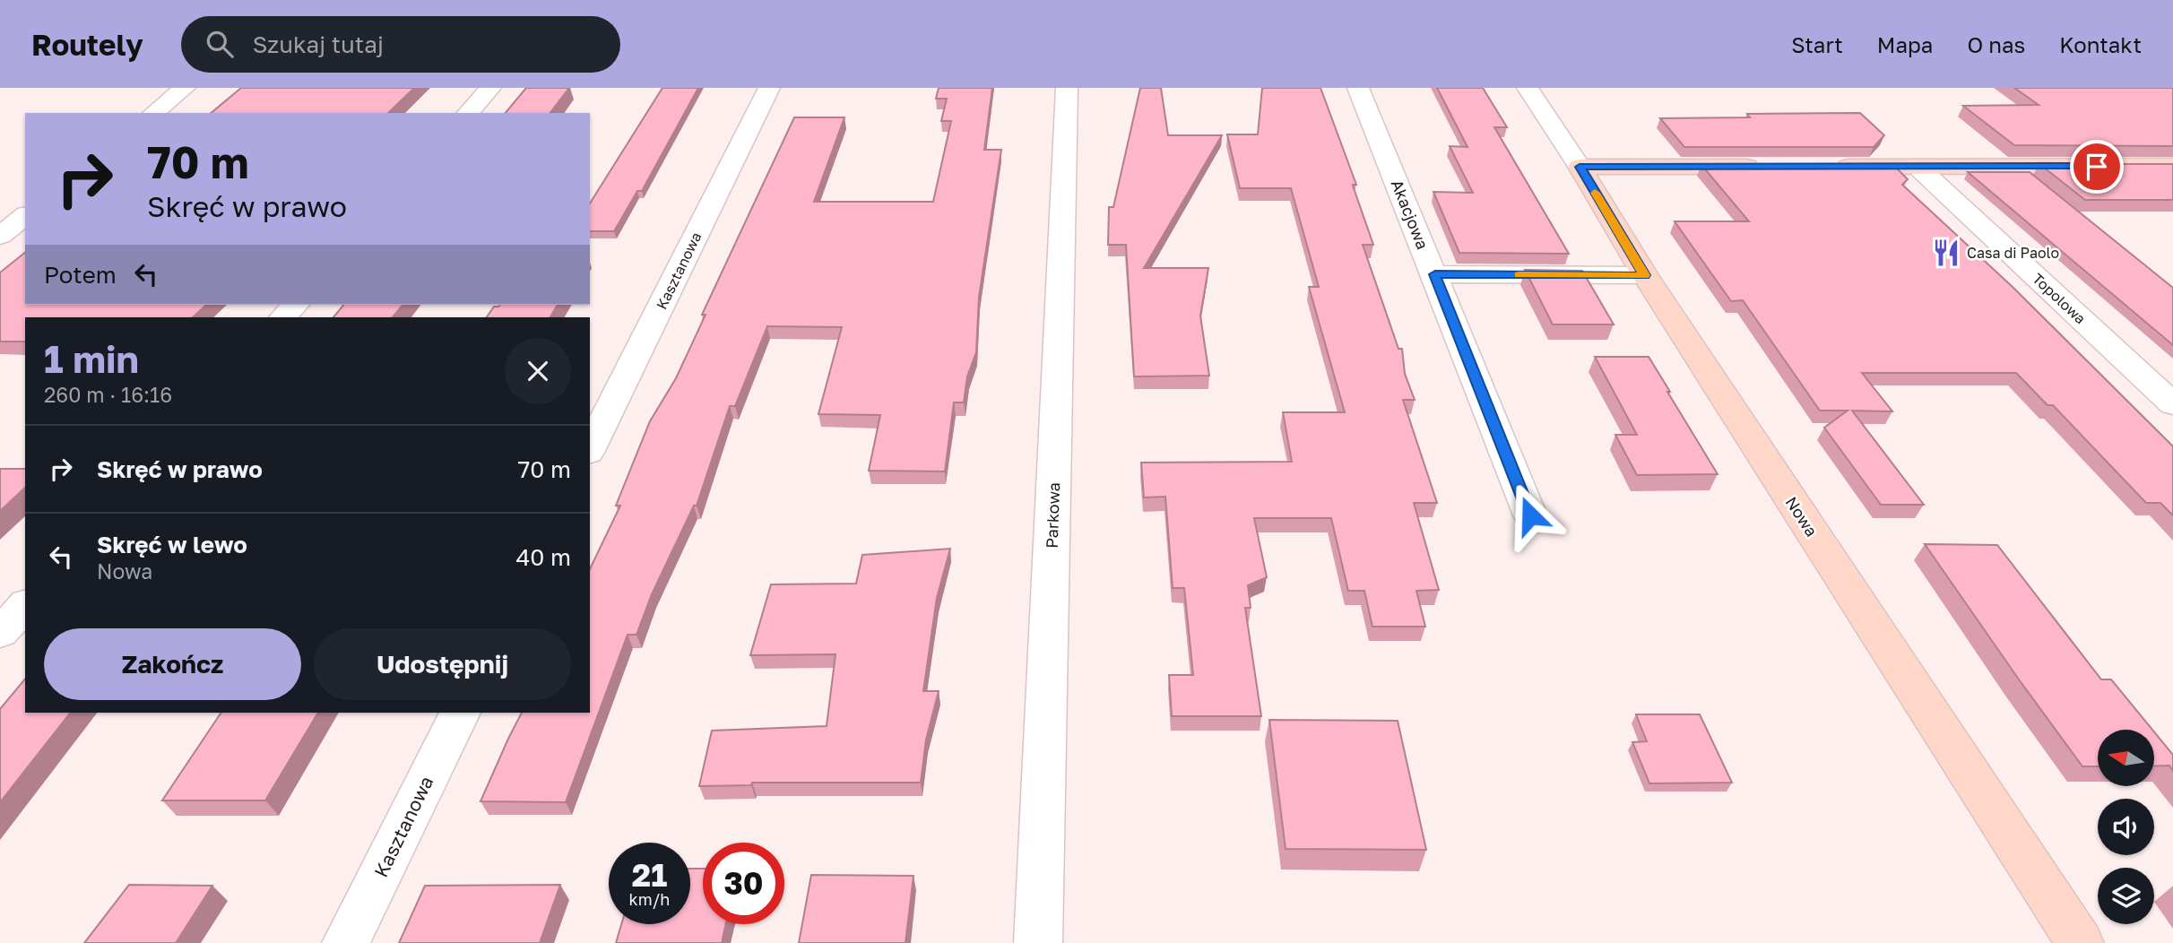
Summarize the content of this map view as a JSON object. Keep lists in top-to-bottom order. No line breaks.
{"streets":{"street":["Akacjowa","Kasztanowa","Topolowa","Parkowa","Nowa"]},"places":{"restaurant":["Casa di Paolo"]},"north":"left","page":{"header":"Routely","search":"Szukaj tutaj","nav":["Start","Mapa","O nas","Kontakt"],"turn":["70 m","Skręć w prawo"],"then":"Potem","heading":["1 min","260 m · 16:16"],"list":[{"name":"Skręć w prawo","value":"70 m"},{"name":"Skręć w lewo","note":"Nowa","value":"40 m"}],"buttons":["Zakończ","Udostępnij"],"speed":"21 km/h","limit":"30"}}
